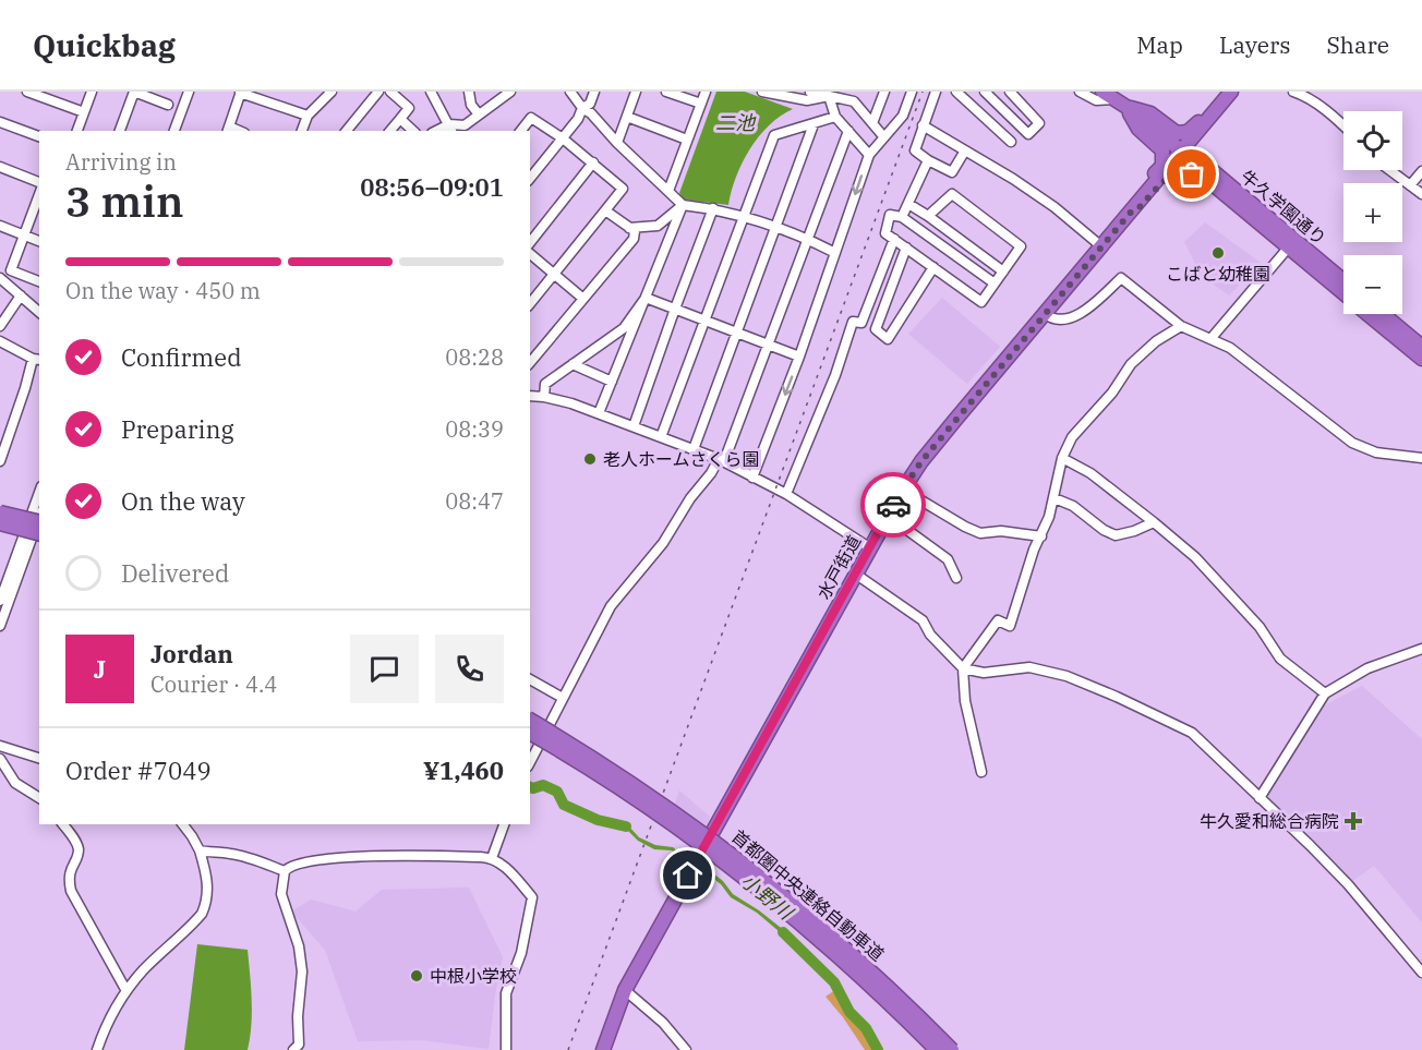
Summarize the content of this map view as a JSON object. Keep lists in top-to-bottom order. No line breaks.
{"streets":{"highway":["牛久学園通り","水戸街道","首都圏中央連絡自動車道"]},"crossings":[["牛久学園通り","水戸街道"]],"water":["二池","小野川"],"places":{"other":["こばと幼稚園","老人ホームさくら園","中根小学校"],"health":["牛久愛和総合病院"]},"page":{"header":"Quickbag","nav":["Map","Layers","Share"],"map_buttons":["+","−"],"heading":["3 min","Arriving in","08:56–09:01"],"panel":["Jordan","Courier · 4.4","Order #7049","¥1,460"],"bar":"On the way · 450 m","list":[["Confirmed","08:28"],["Preparing","08:39"],["On the way","08:47"],"Delivered"],"round":"J"}}
